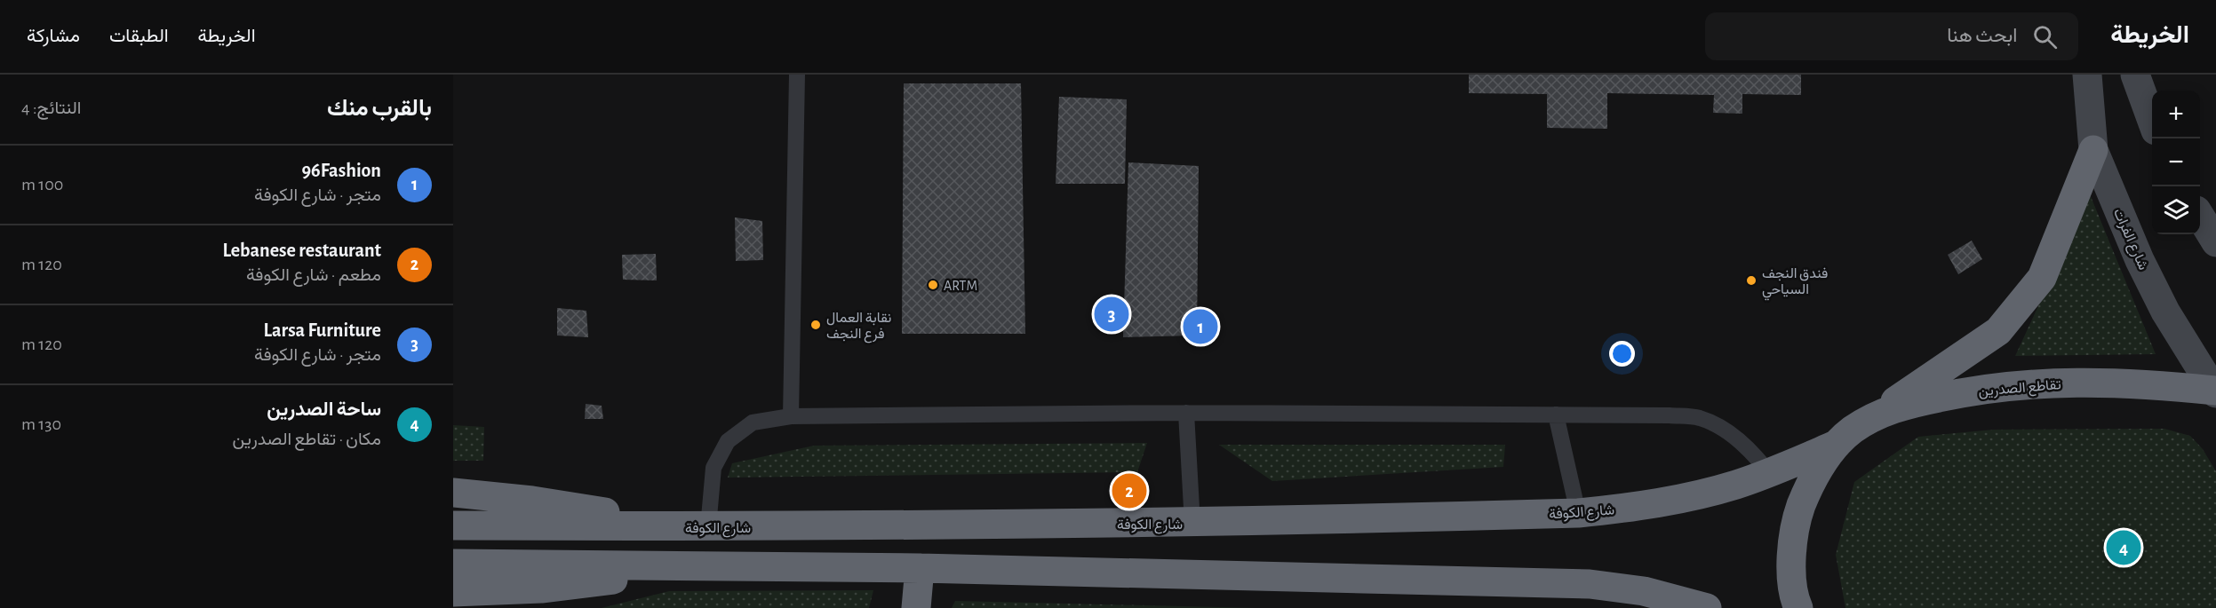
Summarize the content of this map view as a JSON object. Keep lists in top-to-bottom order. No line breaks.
{"streets":{"highway":["تقاطع الصدرين","شارع الكوفة"],"main road":["شارع الفرات"]},"crossings":[["شارع الفرات","تقاطع الصدرين"],["تقاطع الصدرين","شارع الكوفة"]],"places":["فندق النجف السياحي","ARTM","نقابة العمال فرع النجف"],"page":{"header":"الخريطة","search":"ابحث هنا","nav":["الخريطة","الطبقات","مشاركة"],"heading":["بالقرب منك","النتائج: 4"],"map_buttons":["+","−"],"list":[{"mark":"1","name":"96Fashion","note":"متجر · شارع الكوفة","value":"100 m"},{"mark":"2","name":"Lebanese restaurant","note":"مطعم · شارع الكوفة","value":"120 m"},{"mark":"3","name":"Larsa Furniture","note":"متجر · شارع الكوفة","value":"120 m"},{"mark":"4","name":"ساحة الصدرين","note":"مكان · تقاطع الصدرين","value":"130 m"}],"pins":["3","1","2","4"]}}
